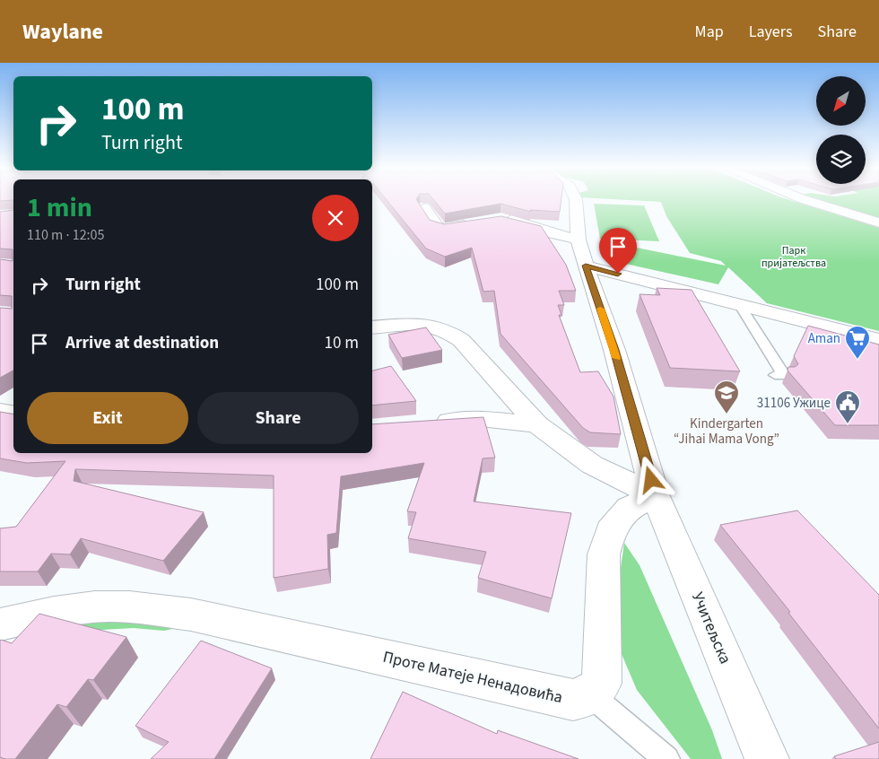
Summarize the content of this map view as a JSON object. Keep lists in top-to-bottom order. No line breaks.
{"streets":{"street":["Учитељска","Проте Матеје Ненадовића"]},"parks":["Парк пријатељства"],"places":{"supermarket":["Aman"],"school or university":["Kindergarten “Jihai Mama Vong”"],"public building":["31106 Ужице"]},"north":"bottom left","page":{"header":"Waylane","nav":["Map","Layers","Share"],"turn":["100 m","Turn right"],"heading":["1 min","110 m · 12:05"],"list":[{"name":"Turn right","value":"100 m"},{"name":"Arrive at destination","value":"10 m"}],"buttons":["Exit","Share"]}}
